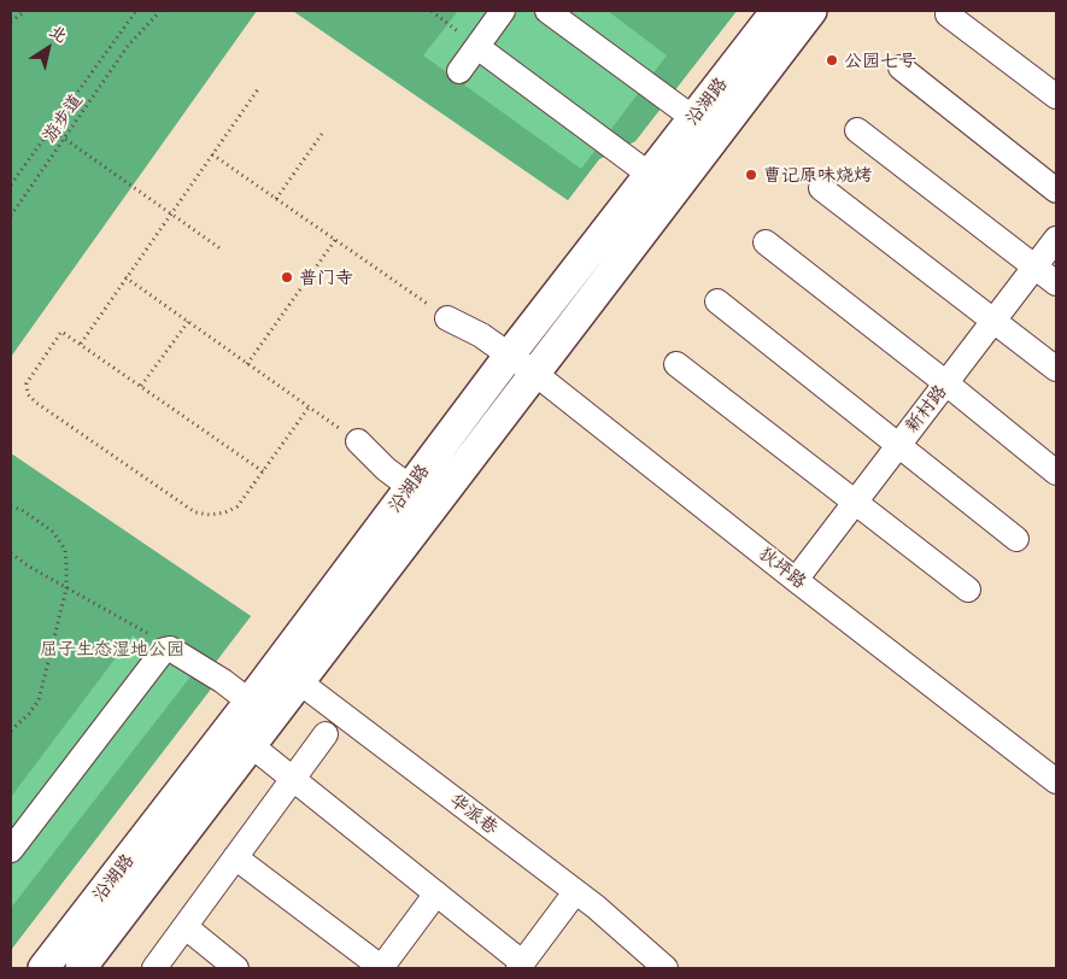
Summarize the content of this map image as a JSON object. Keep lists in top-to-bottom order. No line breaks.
{"streets":{"main road":["沿湖路"],"street":["新村路","狄坪路","华派巷"],"path":["游步道"]},"crossings":[["沿湖路","狄坪路"],["沿湖路","华派巷"],["新村路","狄坪路"]],"parks":["屈子生态湿地公园"],"places":["公园七号","曹记原味烧烤","普门寺"],"north":"top right"}
